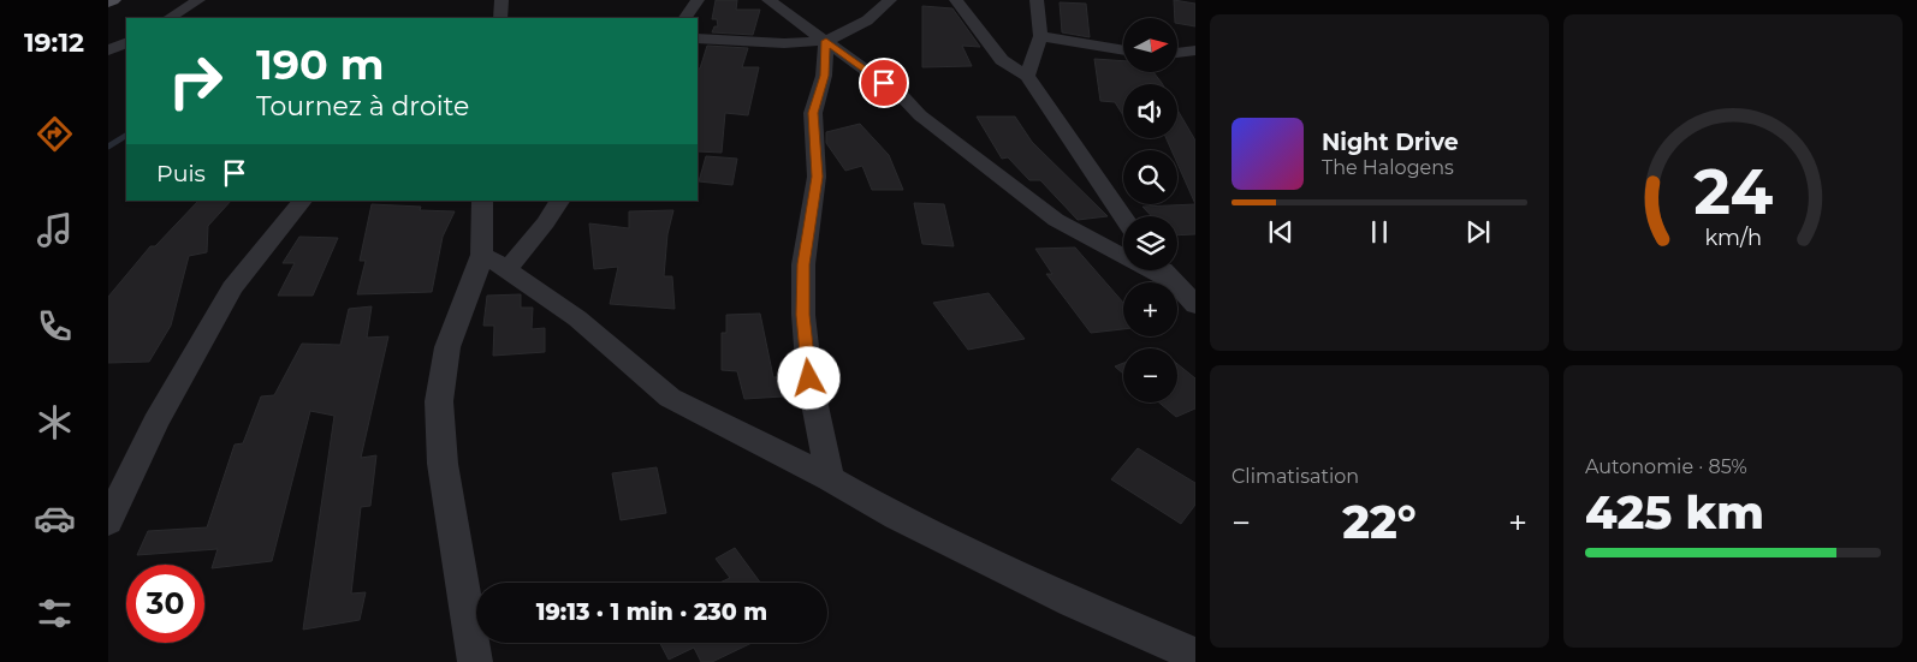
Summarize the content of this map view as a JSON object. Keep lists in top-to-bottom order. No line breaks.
{"north":"right","page":{"tabs":"19:12","map_buttons":["+","−"],"turn":["190 m","Tournez à droite"],"song":["Night Drive","The Halogens"],"then":"Puis","tile":["Climatisation",["Autonomie · 85%","425 km"]],"heat":["−","22°","+"],"limit":"30","trip":"19:13 · 1 min · 230 m","gauge":["24","km/h"]}}
